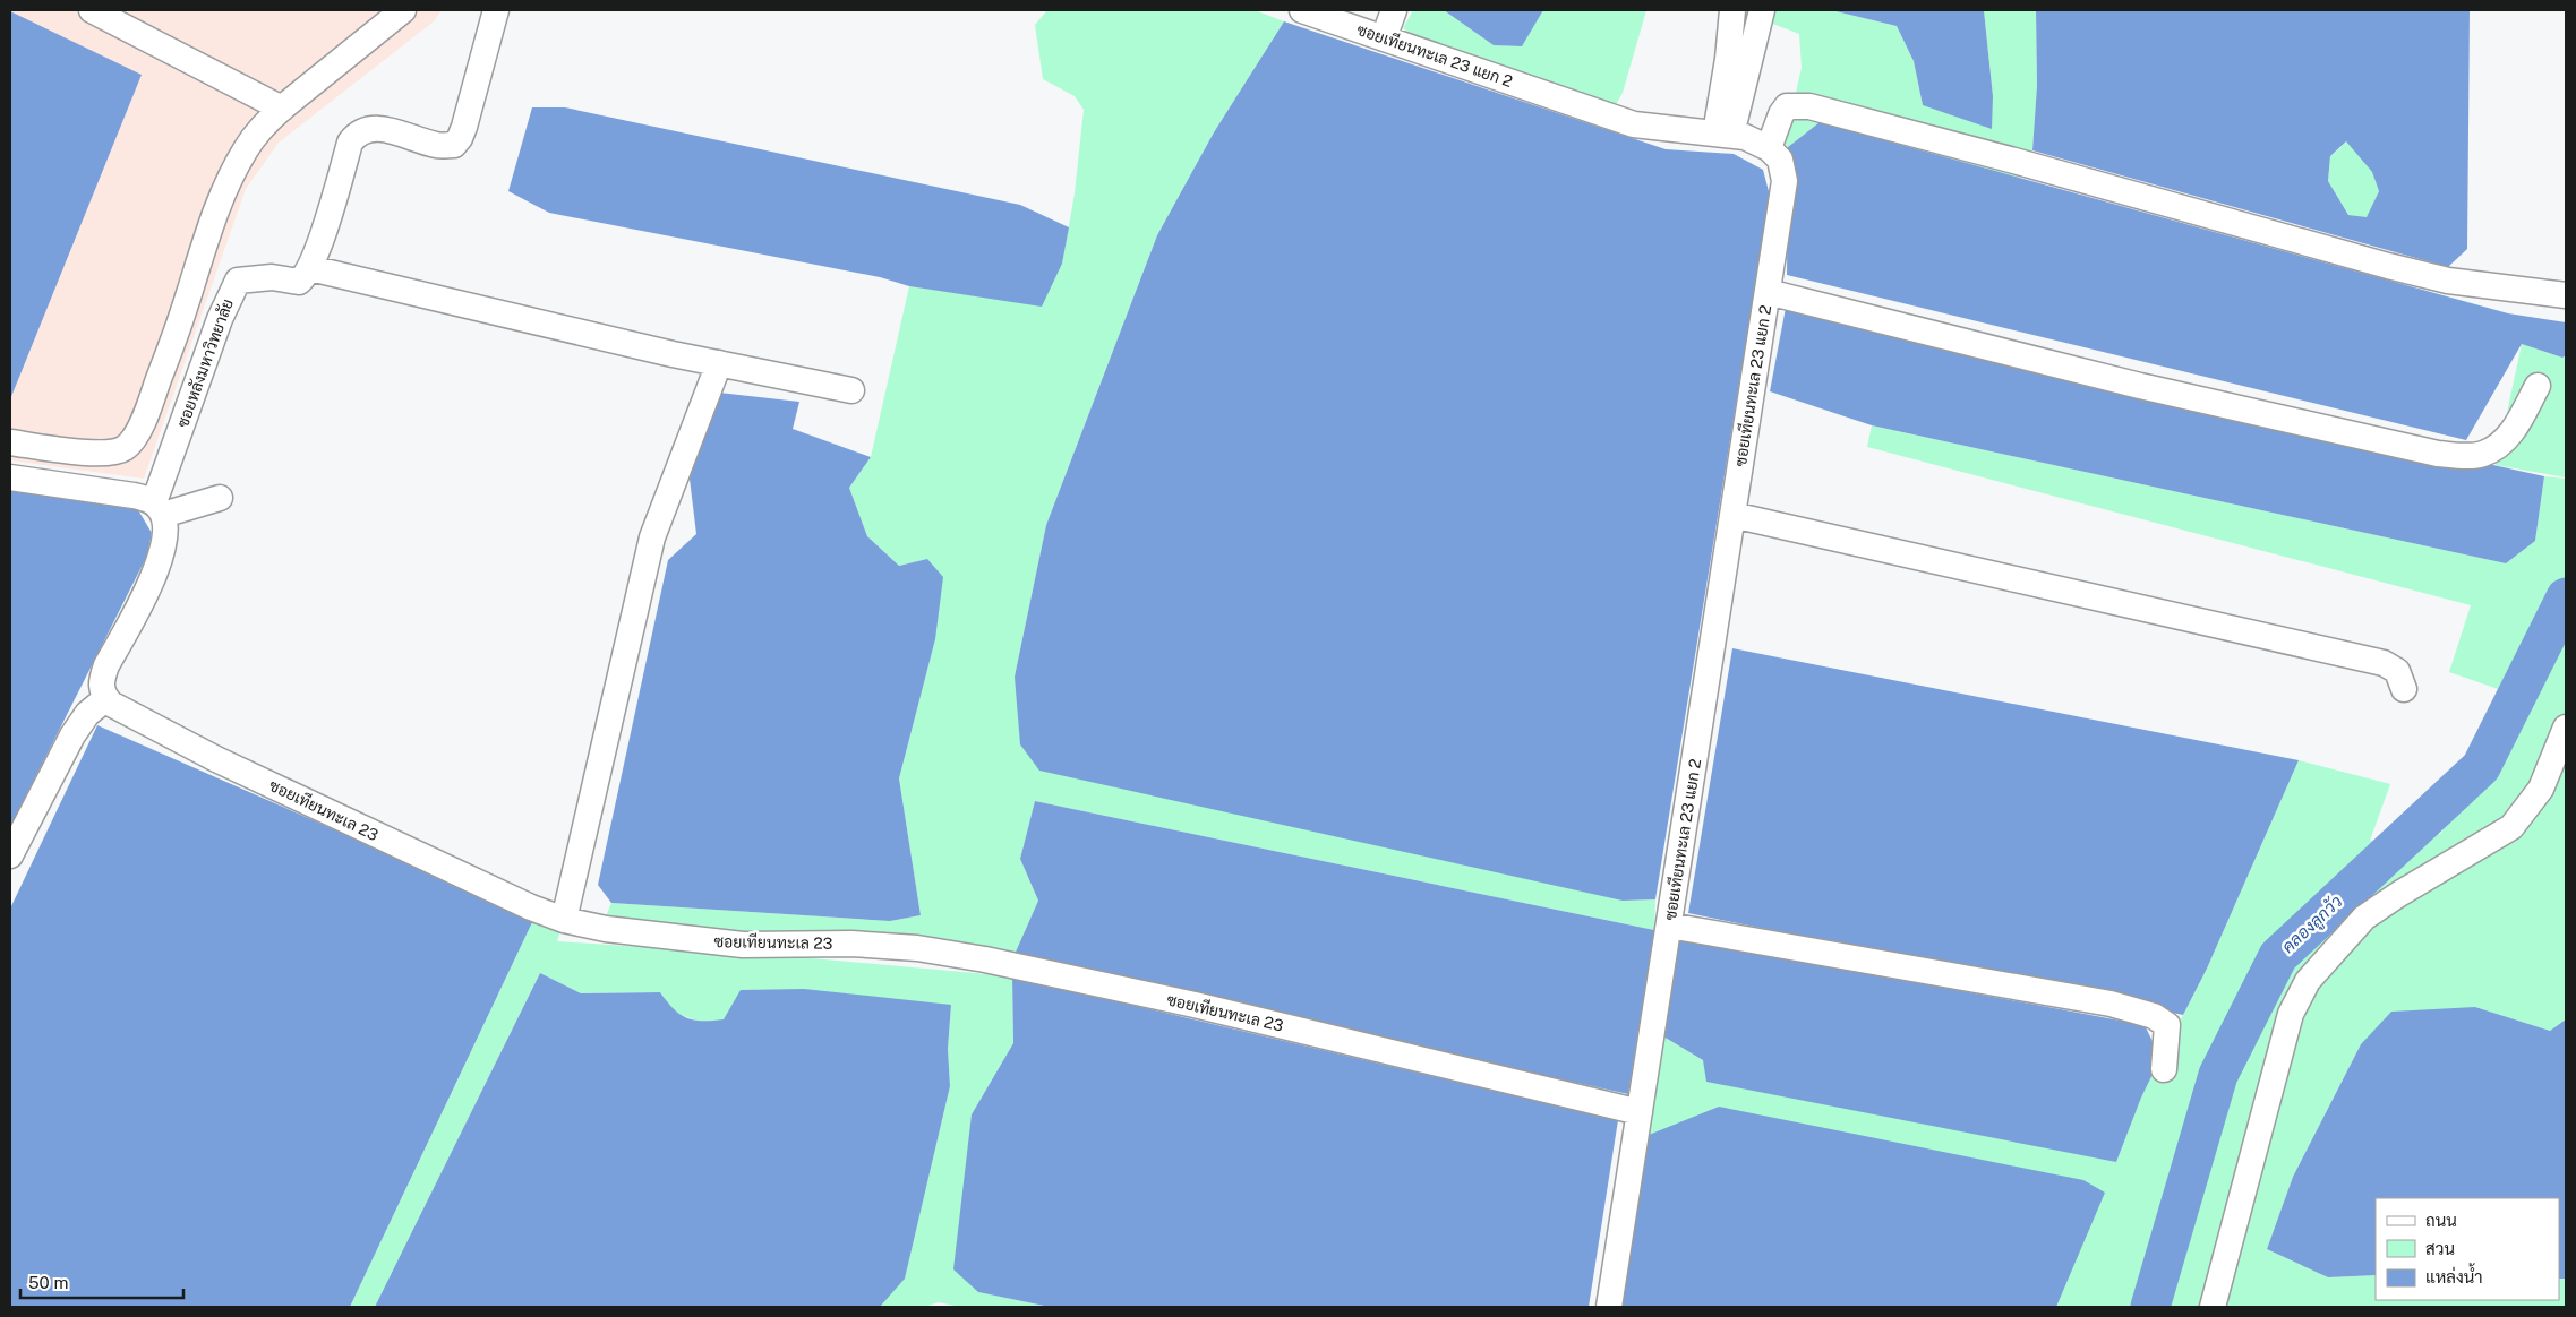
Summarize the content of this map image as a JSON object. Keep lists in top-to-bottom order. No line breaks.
{"streets":{"street":["ซอยเทียนทะเล 23 แยก 2","ซอยหลังมหาวิทยาลัย","ซอยเทียนทะเล 23"]},"crossings":[["ซอยเทียนทะเล 23 แยก 2","ซอยเทียนทะเล 23"]],"water":["คลองลูกวัว"],"legend":["ถนน","สวน","แหล่งน้ำ"],"scale_bar":"50 m"}
